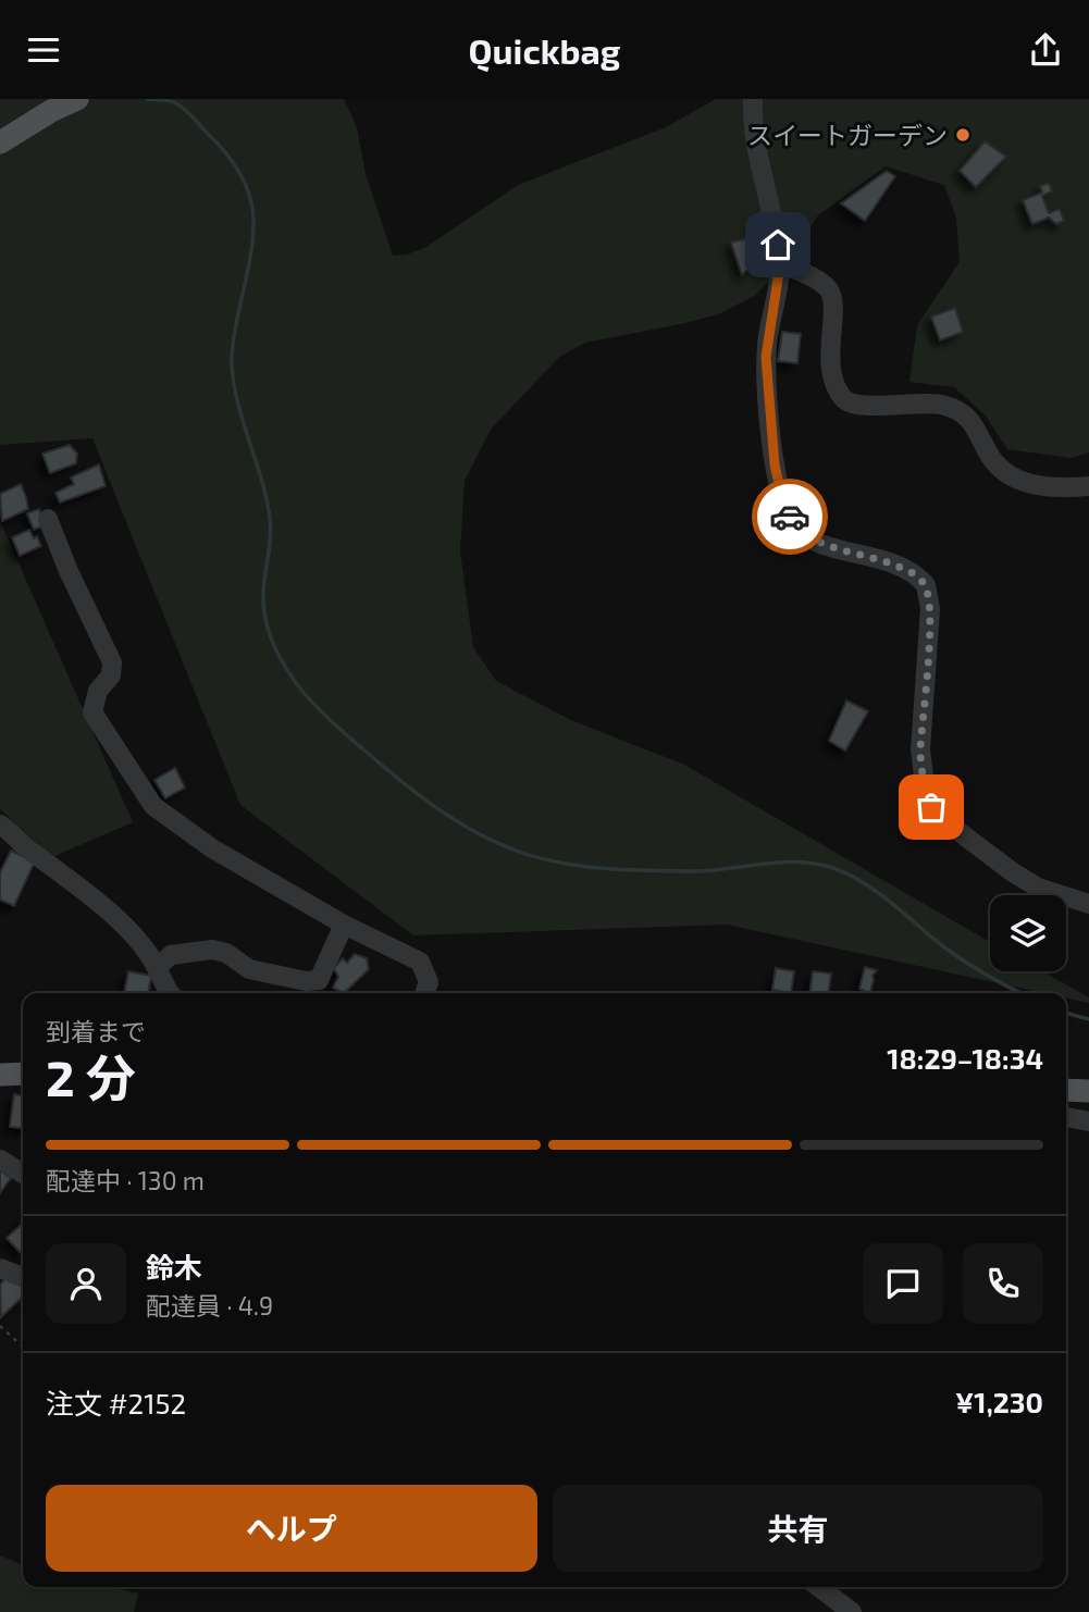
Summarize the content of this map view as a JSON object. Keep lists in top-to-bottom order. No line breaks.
{"places":["スイートガーデン"],"page":{"header":"Quickbag","heading":["2 分","到着まで","18:29–18:34"],"panel":["鈴木","配達員 · 4.9","注文 #2152","¥1,230"],"bar":"配達中 · 130 m","buttons":["ヘルプ","共有"]}}
